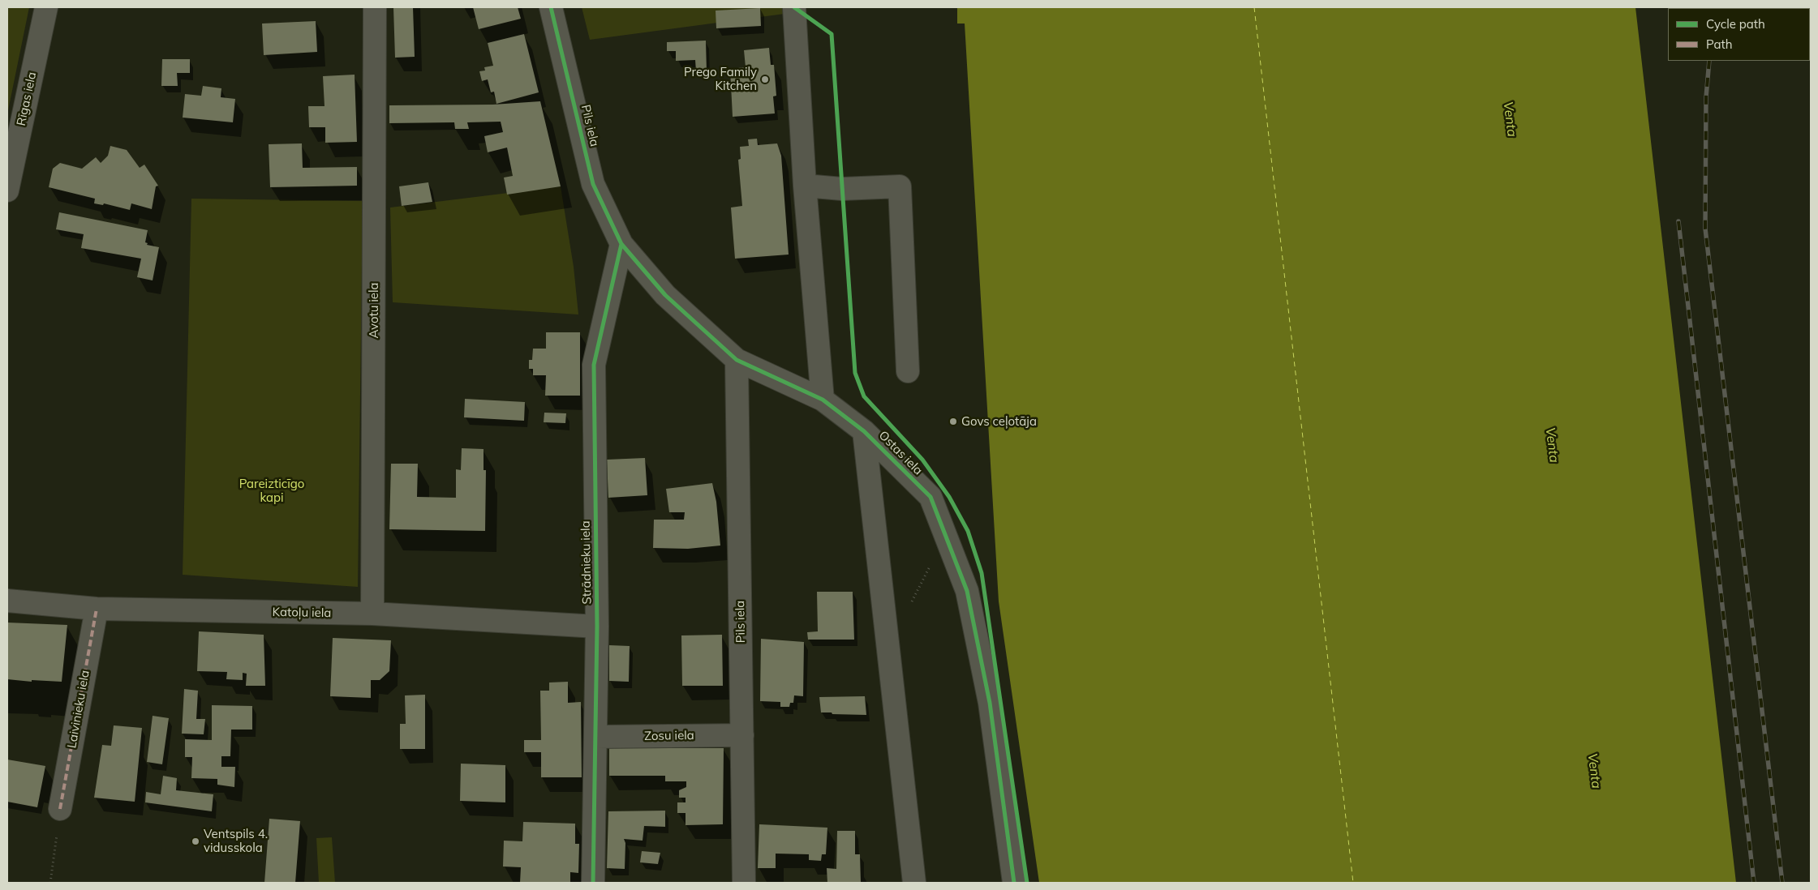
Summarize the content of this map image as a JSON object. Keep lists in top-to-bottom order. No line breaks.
{"streets":{"street":["Rīgas iela","Pils iela","Avotu iela","Ostas iela","Strādnieku iela","Katoļu iela","Laivinieku iela","Zosu iela"]},"crossings":[["Pils iela","Ostas iela"],["Pils iela","Strādnieku iela"],["Pils iela","Zosu iela"],["Avotu iela","Katoļu iela"],["Ostas iela","Strādnieku iela"],["Strādnieku iela","Katoļu iela"],["Strādnieku iela","Zosu iela"],["Katoļu iela","Laivinieku iela"]],"water":["Venta"],"parks":["Pareizticīgo kapi"],"places":["Prego Family Kitchen","Govs ceļotāja","Ventspils 4. vidusskola"],"legend":["Cycle path","Path"]}
